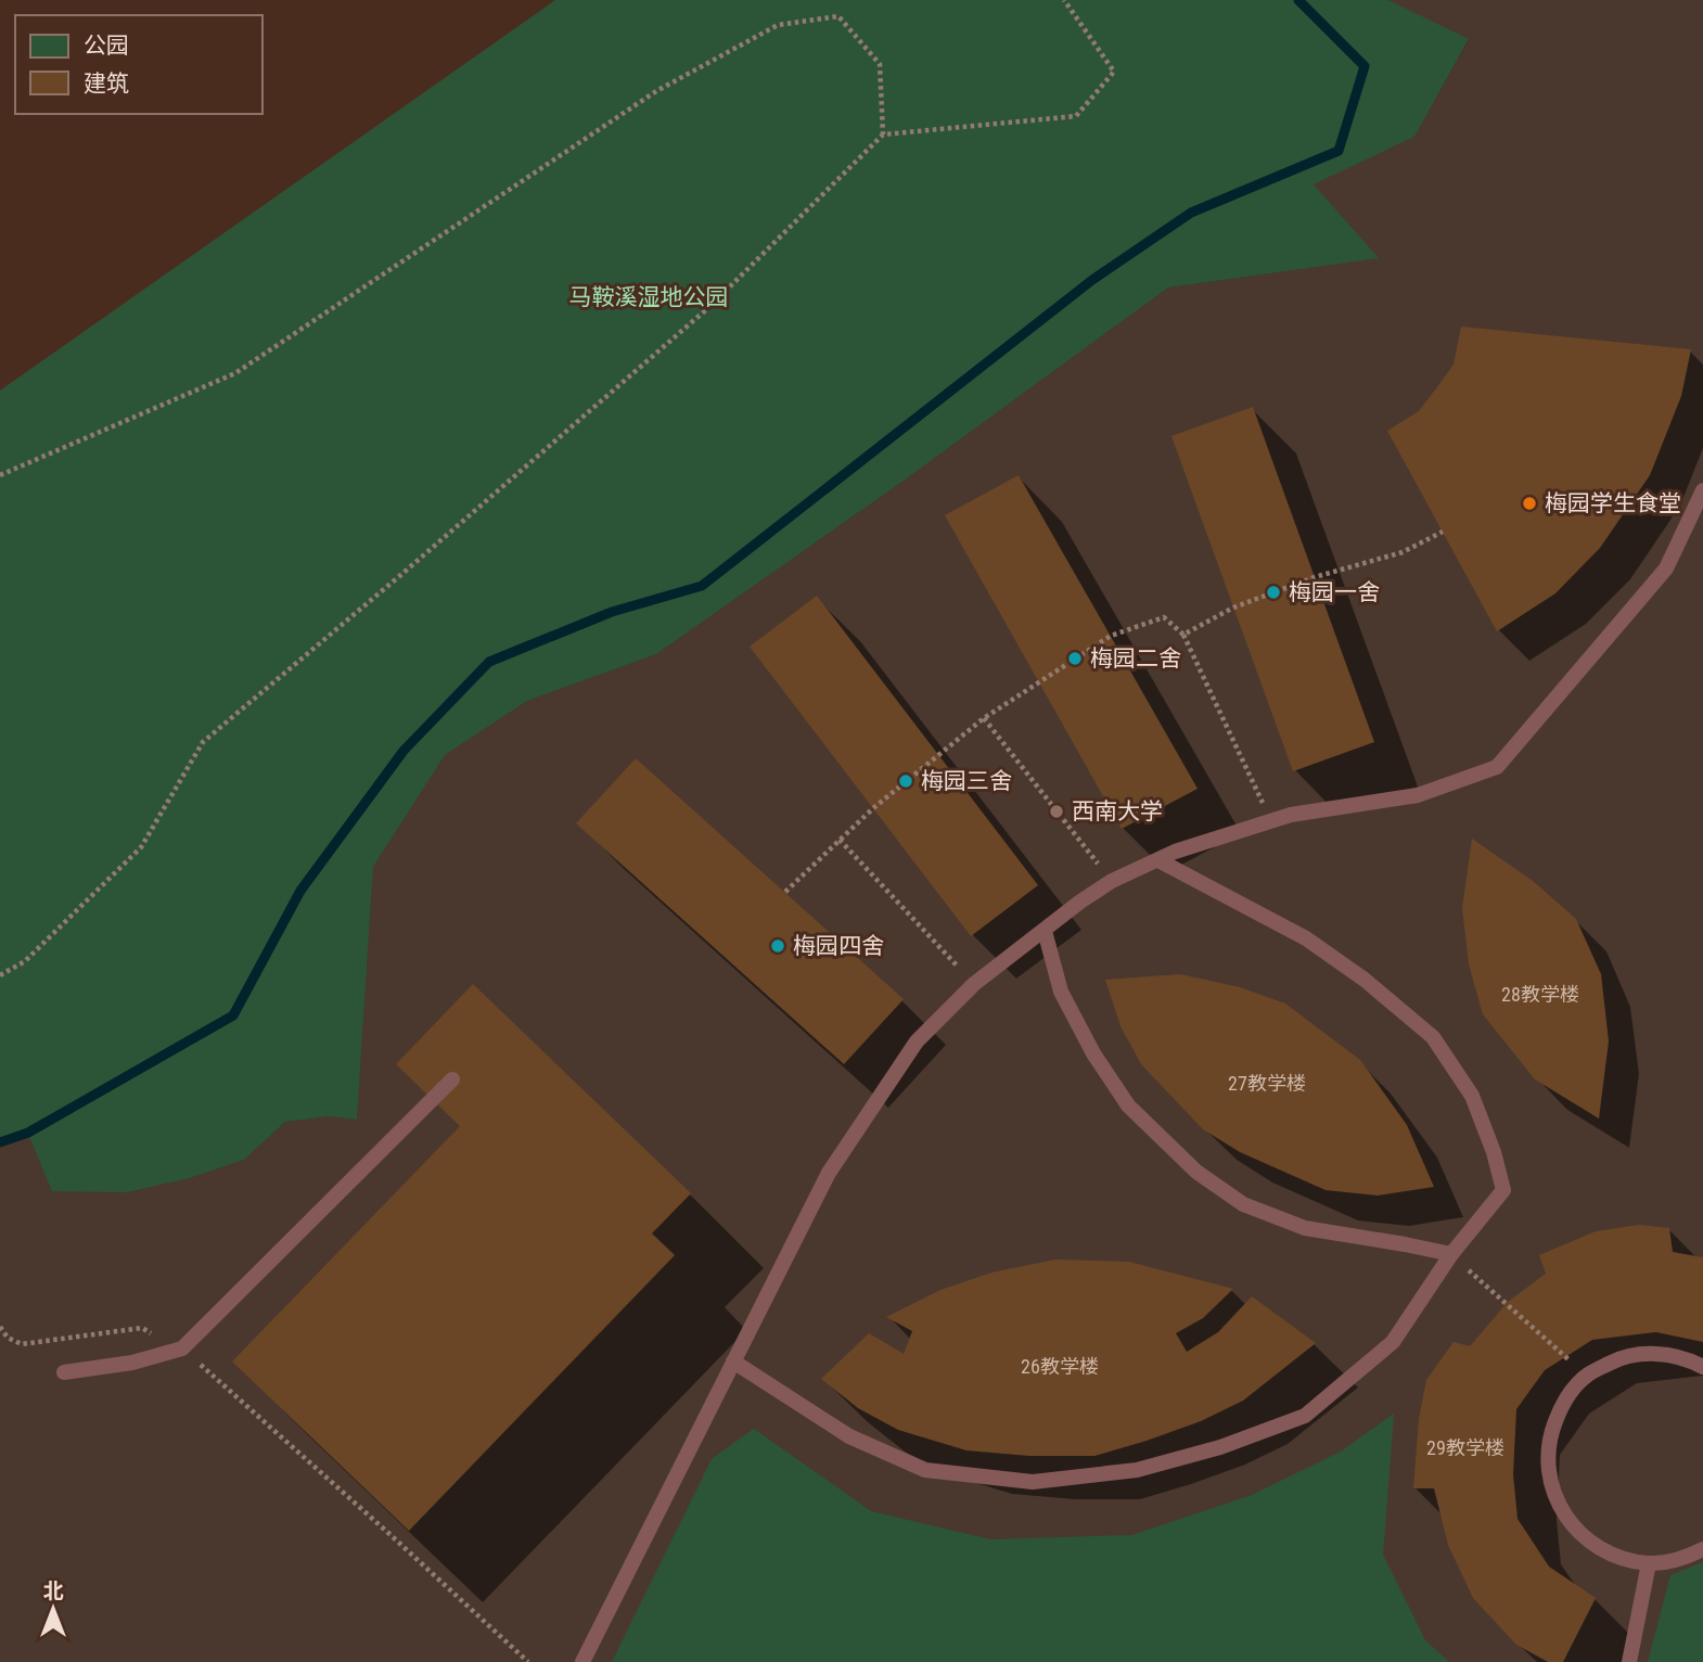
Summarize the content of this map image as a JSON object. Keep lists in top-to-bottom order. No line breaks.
{"parks":["马鞍溪湿地公园"],"places":["梅园学生食堂","梅园一舍","梅园二舍","梅园三舍","西南大学","梅园四舍"],"house_numbers":["28教学楼","27教学楼","26教学楼","29教学楼"],"legend":["公园","建筑"],"north":"top"}
